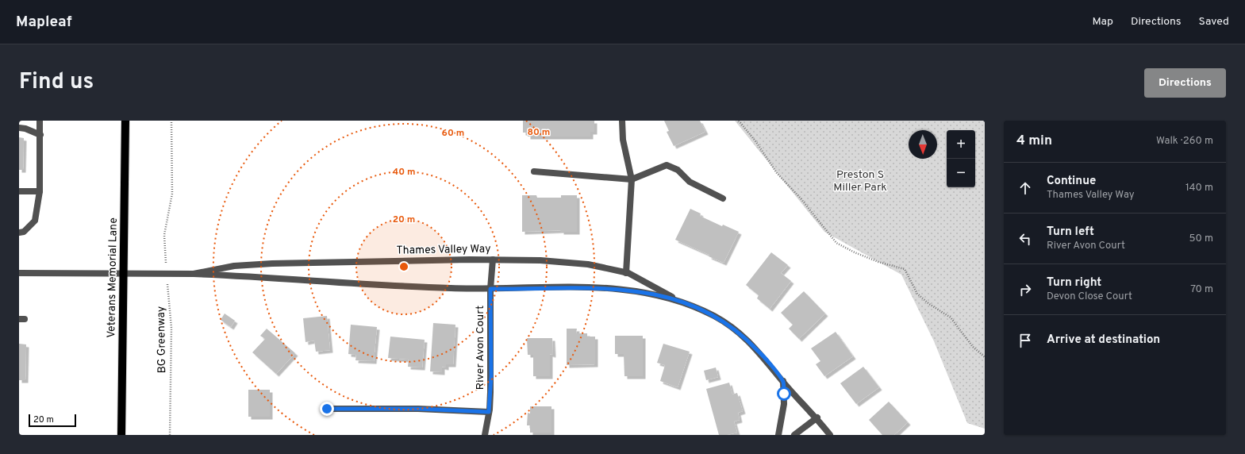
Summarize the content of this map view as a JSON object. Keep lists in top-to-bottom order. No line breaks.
{"streets":{"main road":["Veterans Memorial Lane"],"street":["Thames Valley Way","River Avon Court"],"path":["BG Greenway"]},"crossings":[["Thames Valley Way","Veterans Memorial Lane"],["Thames Valley Way","BG Greenway"],["Thames Valley Way","River Avon Court"]],"parks":["Preston S Miller Park"],"scale_bar":"20 m","north":"bottom","page":{"header":"Mapleaf","nav":["Map","Directions","Saved"],"title":"Find us","buttons":"Directions","heading":["4 min","Walk · 260 m"],"map_buttons":["+","−"],"list":[["Continue","Thames Valley Way","140 m"],["Turn left","River Avon Court","50 m"],["Turn right","Devon Close Court","70 m"],"Arrive at destination"],"scale":"20 m"},"rings":["80 m","60 m","40 m","20 m"]}
